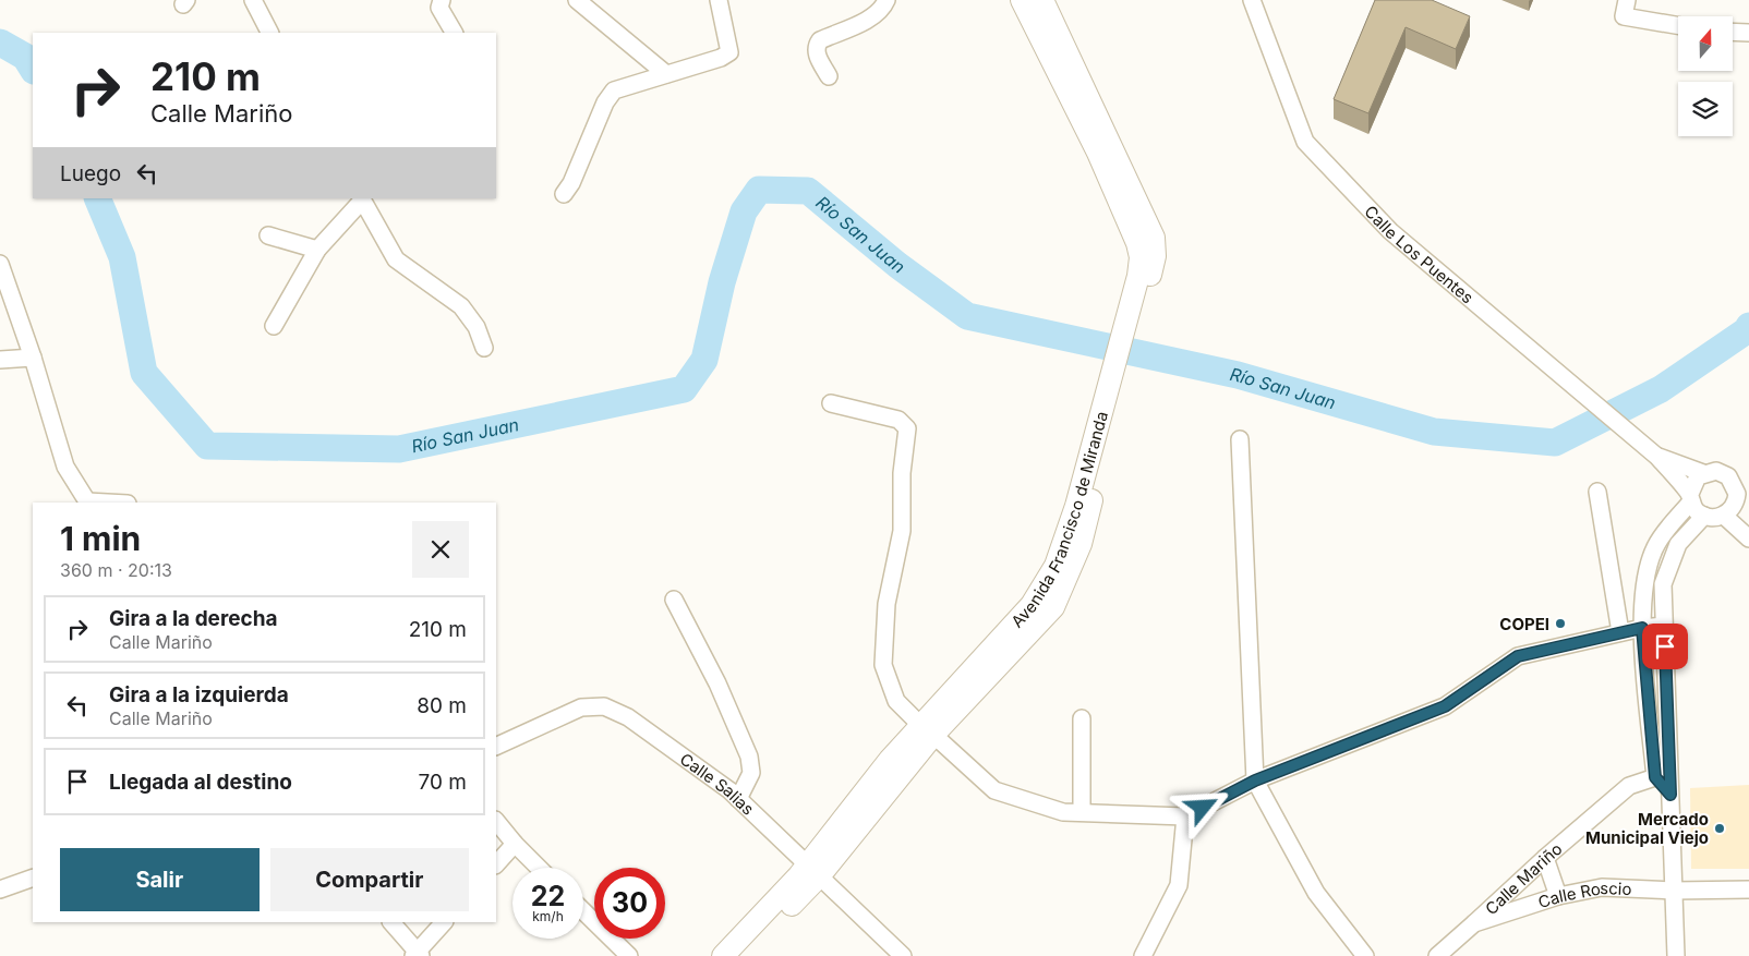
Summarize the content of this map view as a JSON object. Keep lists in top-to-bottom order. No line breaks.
{"streets":{"main road":["Avenida Francisco de Miranda"],"street":["Calle Los Puentes","Calle Salias","Calle Mariño","Calle Roscio"]},"crossings":[["Avenida Francisco de Miranda","Calle Salias"],["Calle Mariño","Calle Roscio"]],"water":["Río San Juan"],"places":["COPEI","Mercado Municipal Viejo"],"north":"top","page":{"turn":["210 m","Calle Mariño"],"then":"Luego","heading":["1 min","360 m · 20:13"],"list":[{"name":"Gira a la derecha","note":"Calle Mariño","value":"210 m"},{"name":"Gira a la izquierda","note":"Calle Mariño","value":"80 m"},{"name":"Llegada al destino","value":"70 m"}],"buttons":["Salir","Compartir"],"speed":"22 km/h","limit":"30"}}
